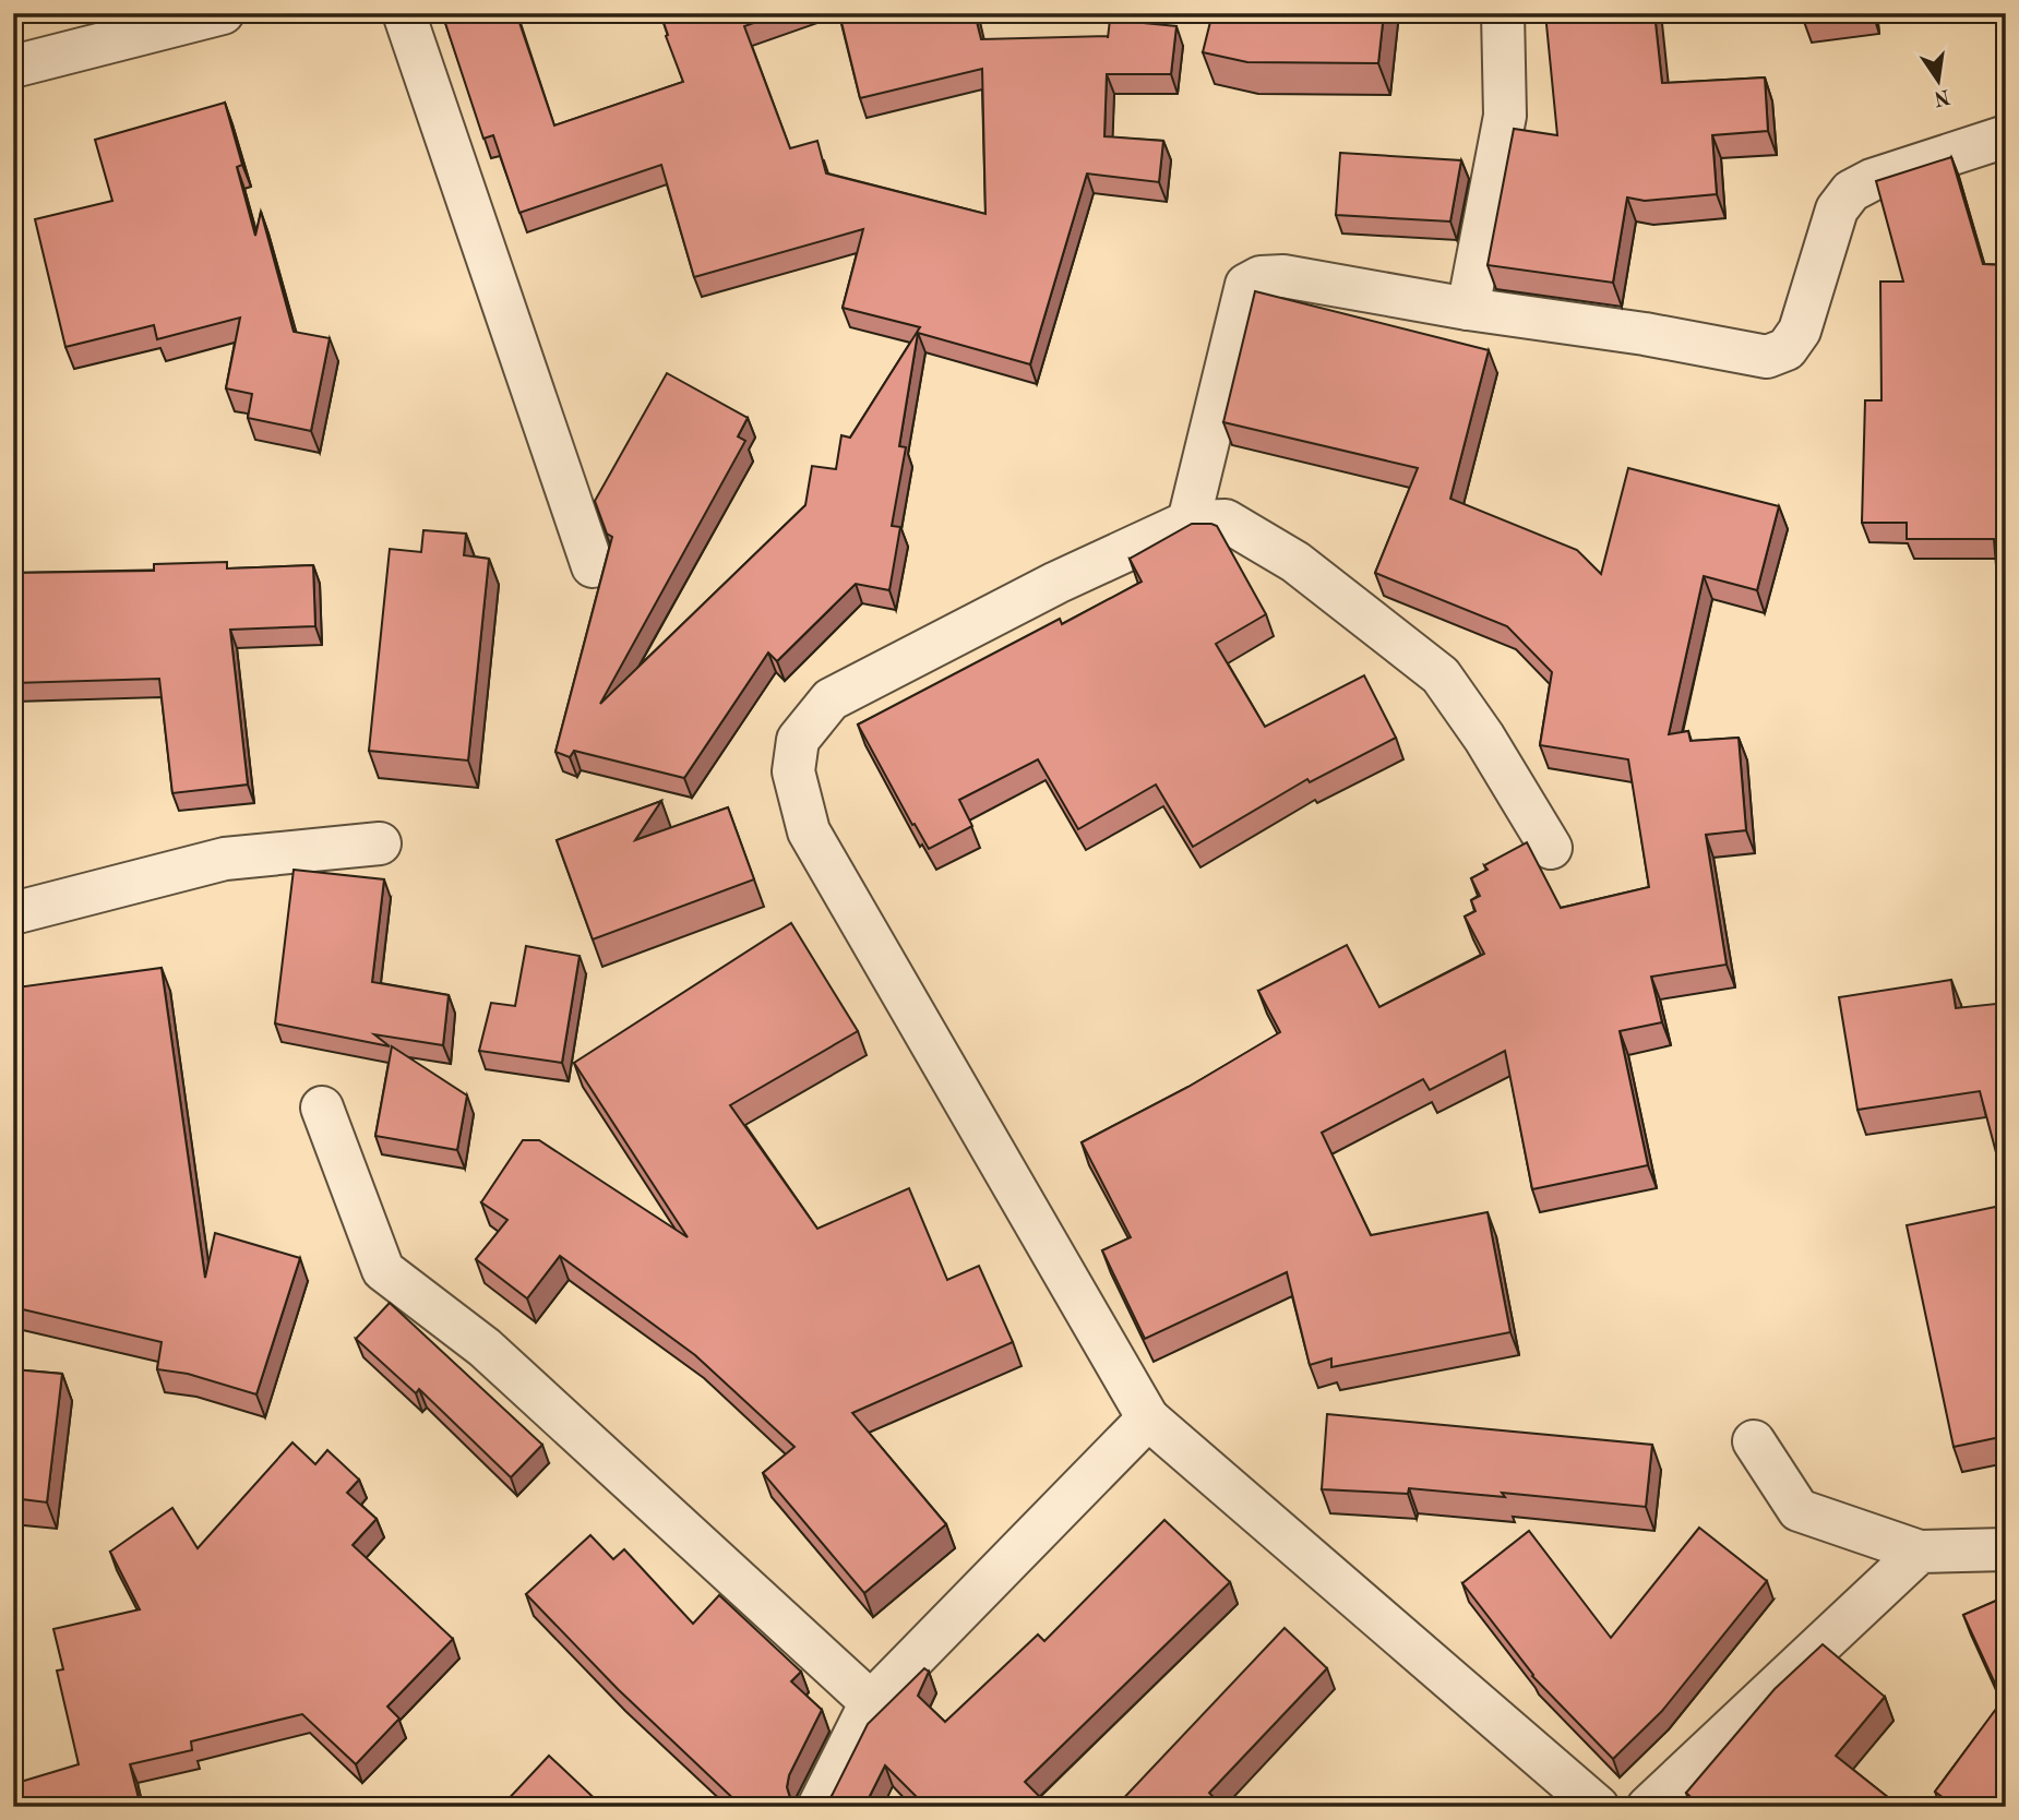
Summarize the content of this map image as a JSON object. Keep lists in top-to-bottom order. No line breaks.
{"north":"bottom"}
